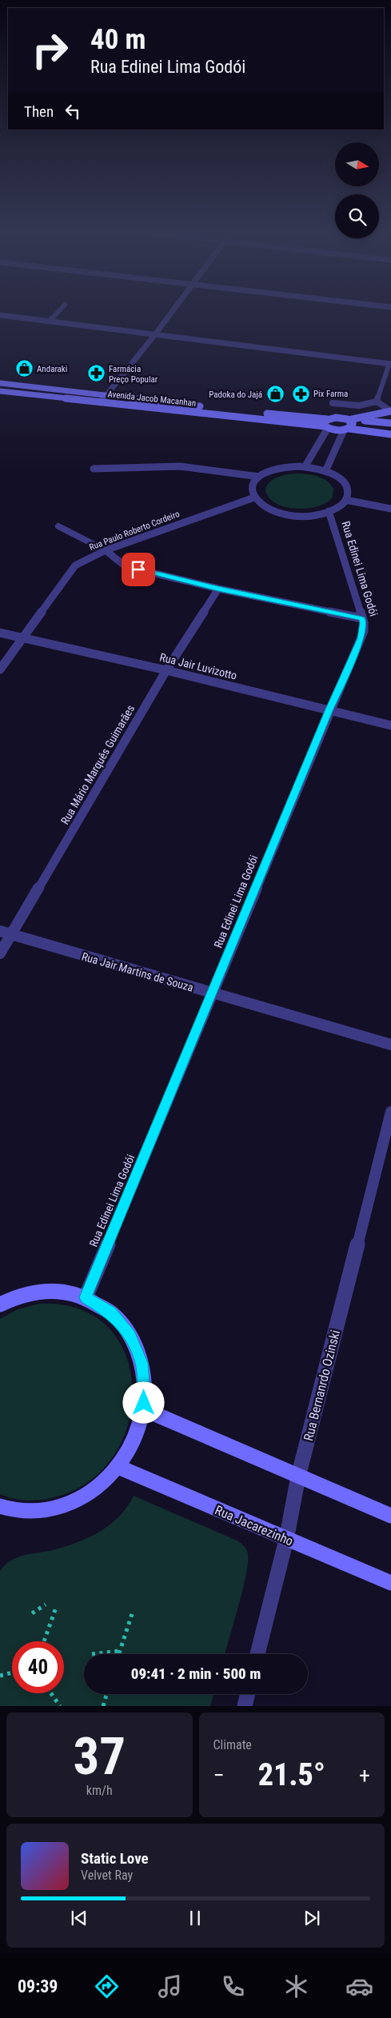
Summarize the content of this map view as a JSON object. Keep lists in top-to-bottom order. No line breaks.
{"streets":{"main road":["Avenida Jacob Macanhan","Rua Jacarezinho"],"street":["Rua Paulo Roberto Cordeiro","Rua Edinei Lima Godói","Rua Jair Luvizotto","Rua Mário Marquês Guimarães","Rua Jair Martins de Souza","Rua Bernanrdo Ozinski"]},"crossings":[["Rua Paulo Roberto Cordeiro","Rua Jair Luvizotto"],["Rua Edinei Lima Godói","Rua Jair Luvizotto"],["Rua Edinei Lima Godói","Rua Jair Martins de Souza"],["Rua Jair Luvizotto","Rua Mário Marquês Guimarães"],["Rua Mário Marquês Guimarães","Rua Jair Martins de Souza"],["Rua Bernanrdo Ozinski","Rua Jacarezinho"]],"places":{"shop":["Andaraki","Padoka do Jajá"],"pharmacy":["Farmácia Preço Popular","Pix Farma"]},"north":"right","page":{"turn":["40 m","Rua Edinei Lima Godói"],"then":"Then","limit":"40","trip":"09:41 · 2 min · 500 m","tile":[["37","km/h"],"Climate"],"heat":["−","21.5°","+"],"song":["Static Love","Velvet Ray"],"tabs":"09:39"}}
